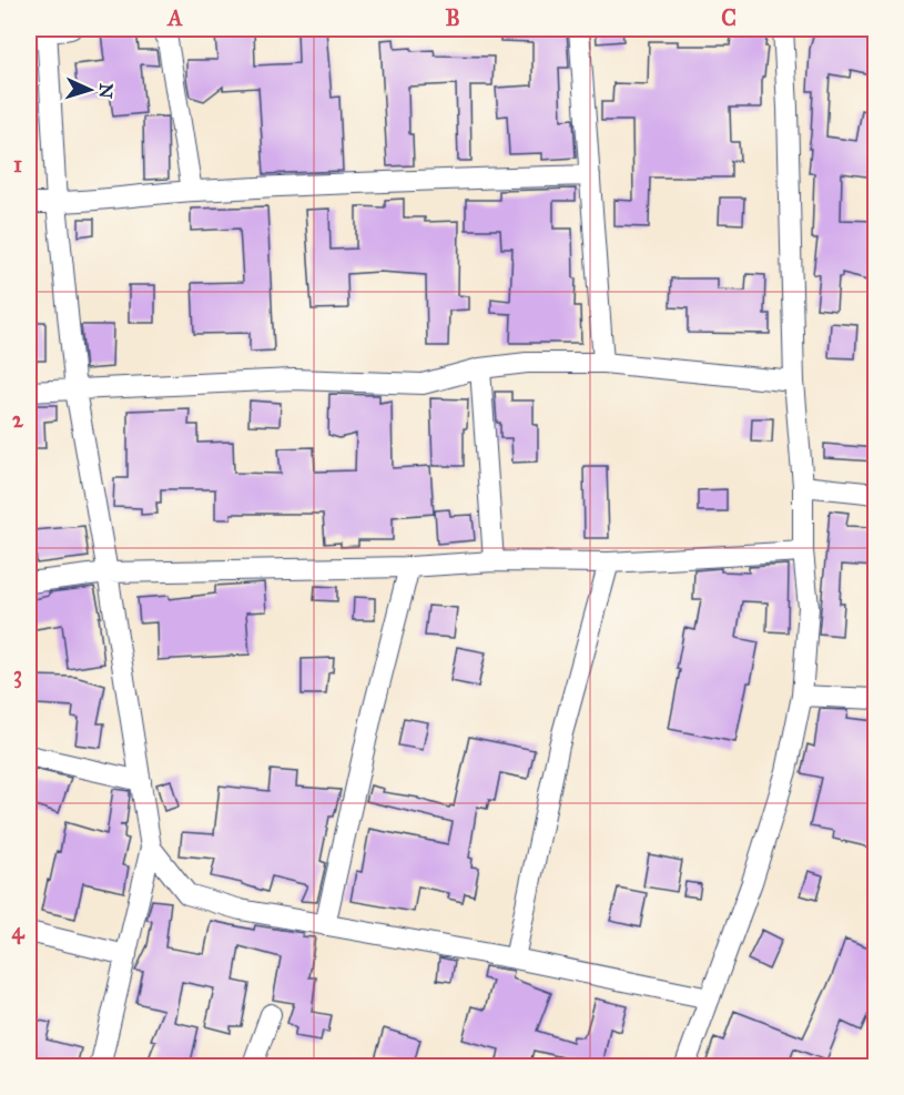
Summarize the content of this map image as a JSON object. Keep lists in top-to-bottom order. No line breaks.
{"north":"right","grid":{"columns":["A","B","C"],"rows":["1","2","3","4"]}}
